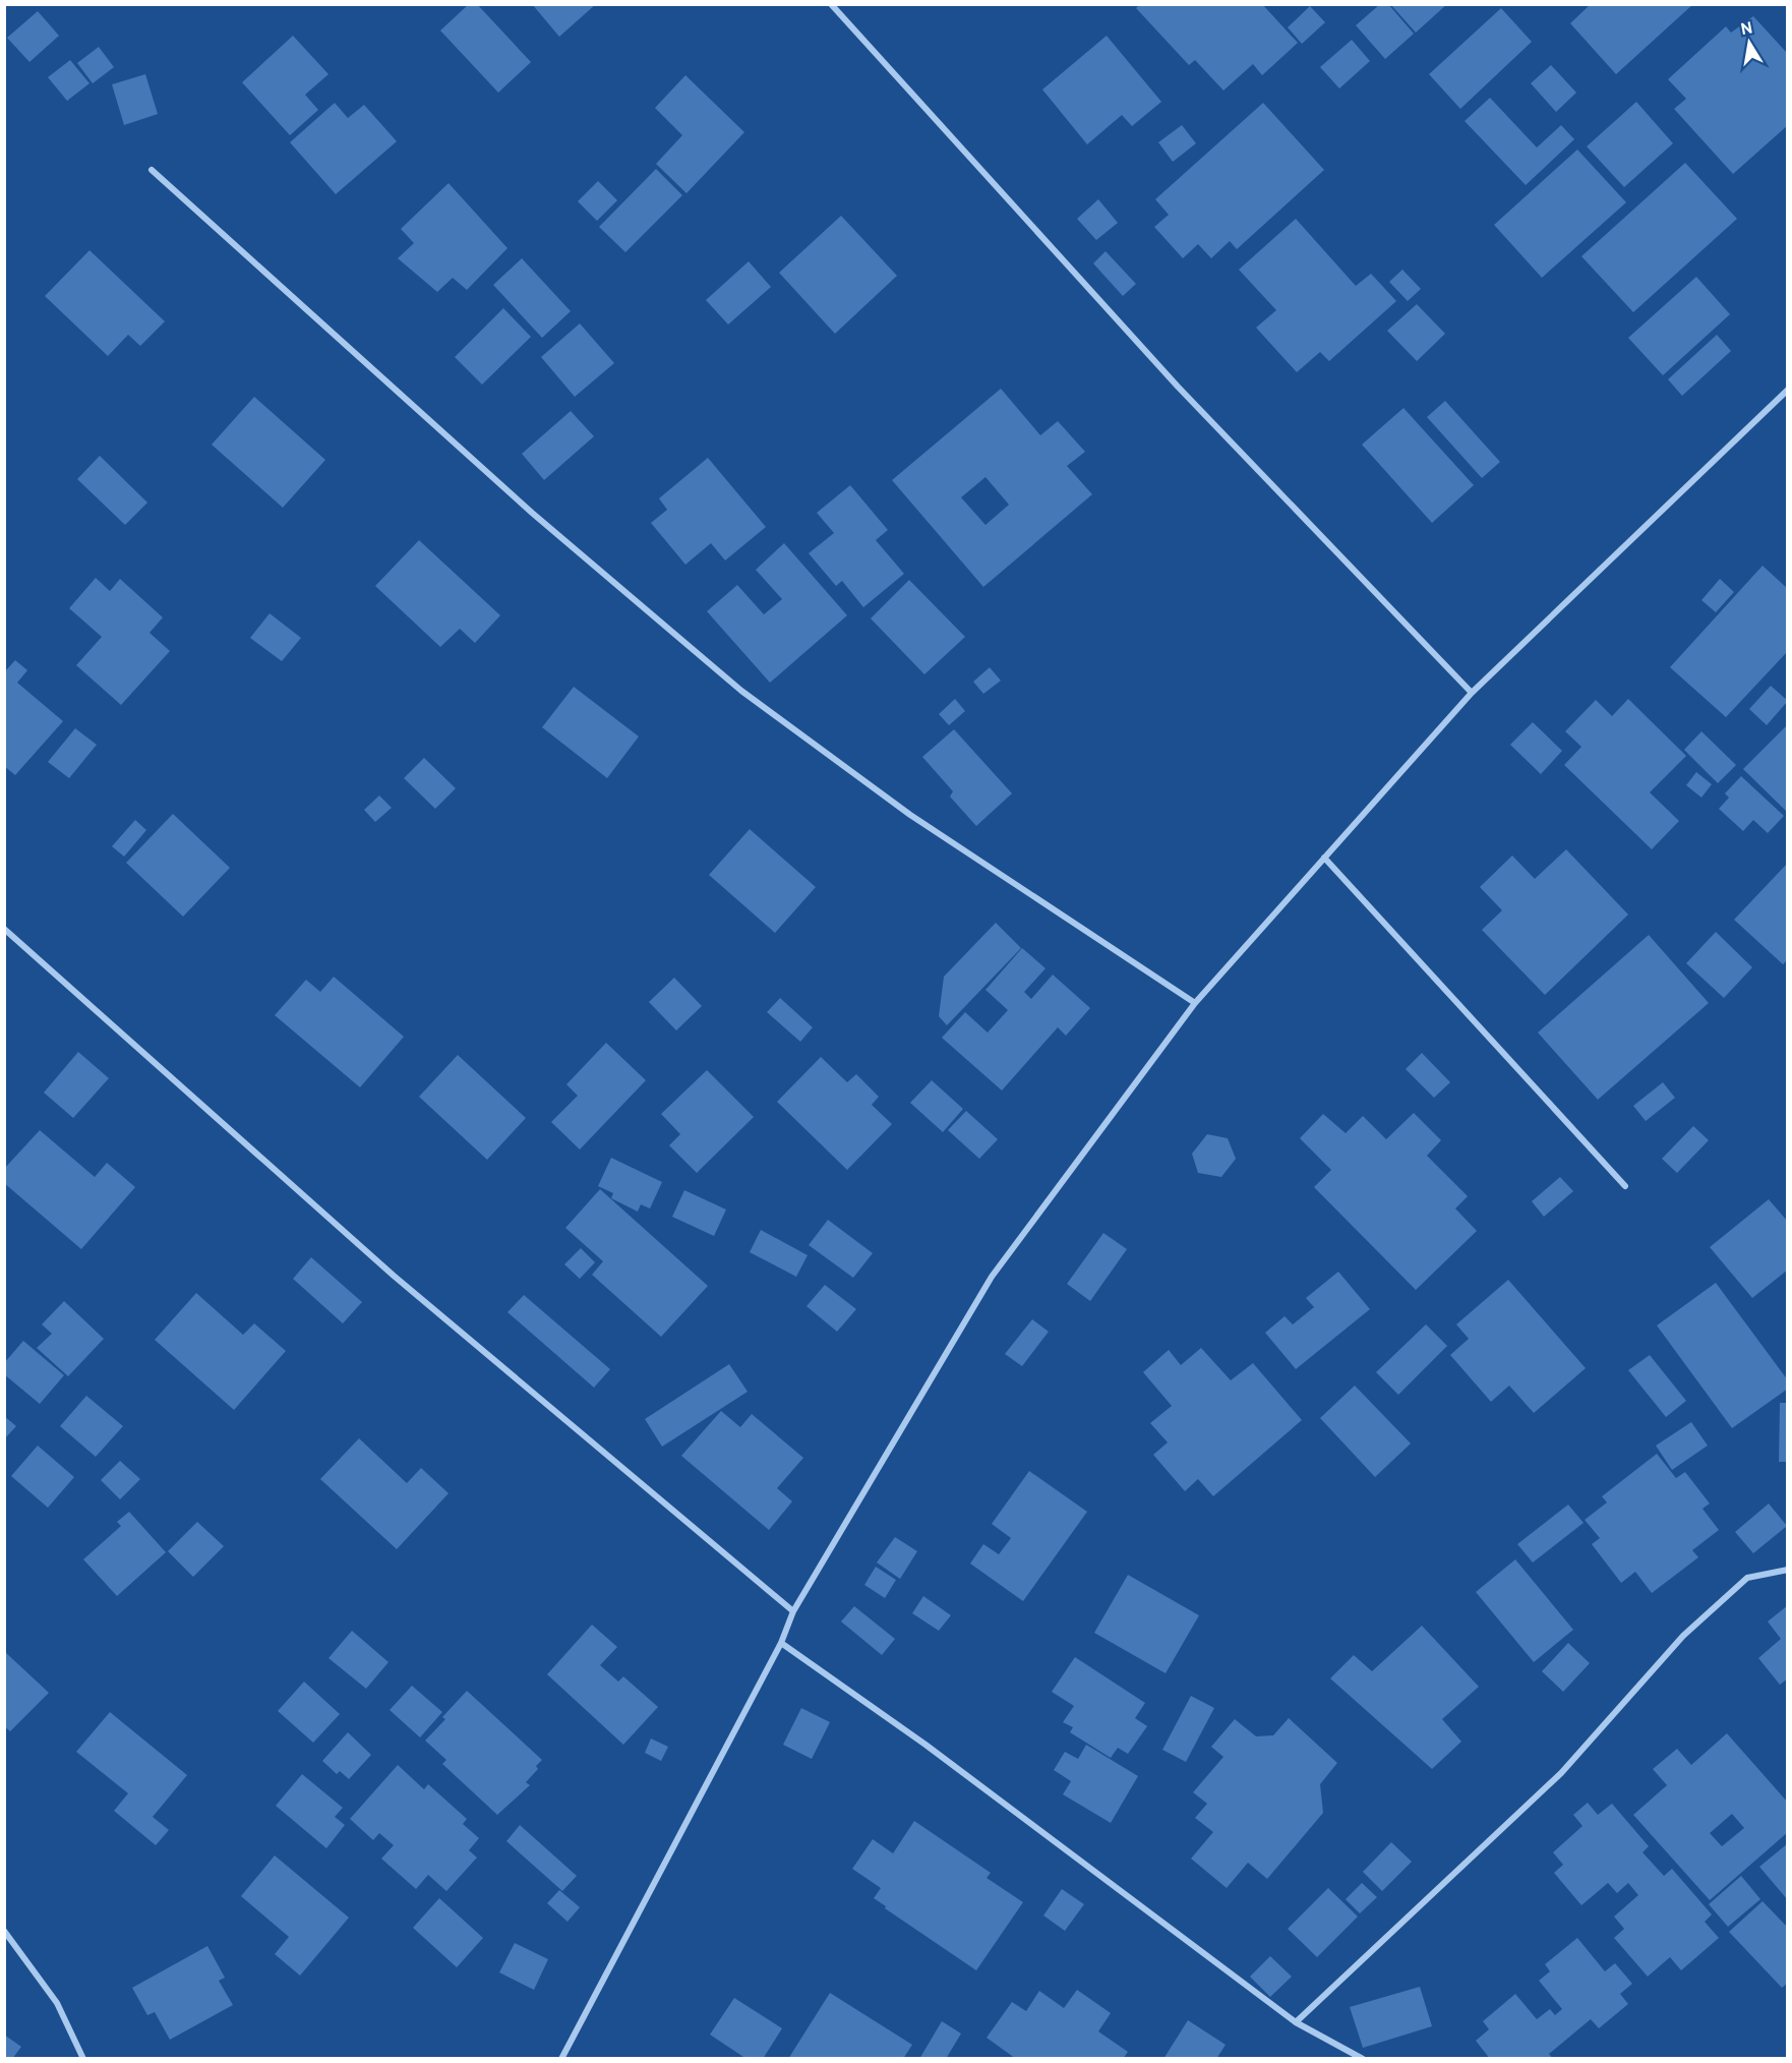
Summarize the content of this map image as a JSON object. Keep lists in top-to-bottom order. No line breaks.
{"north":"top"}
